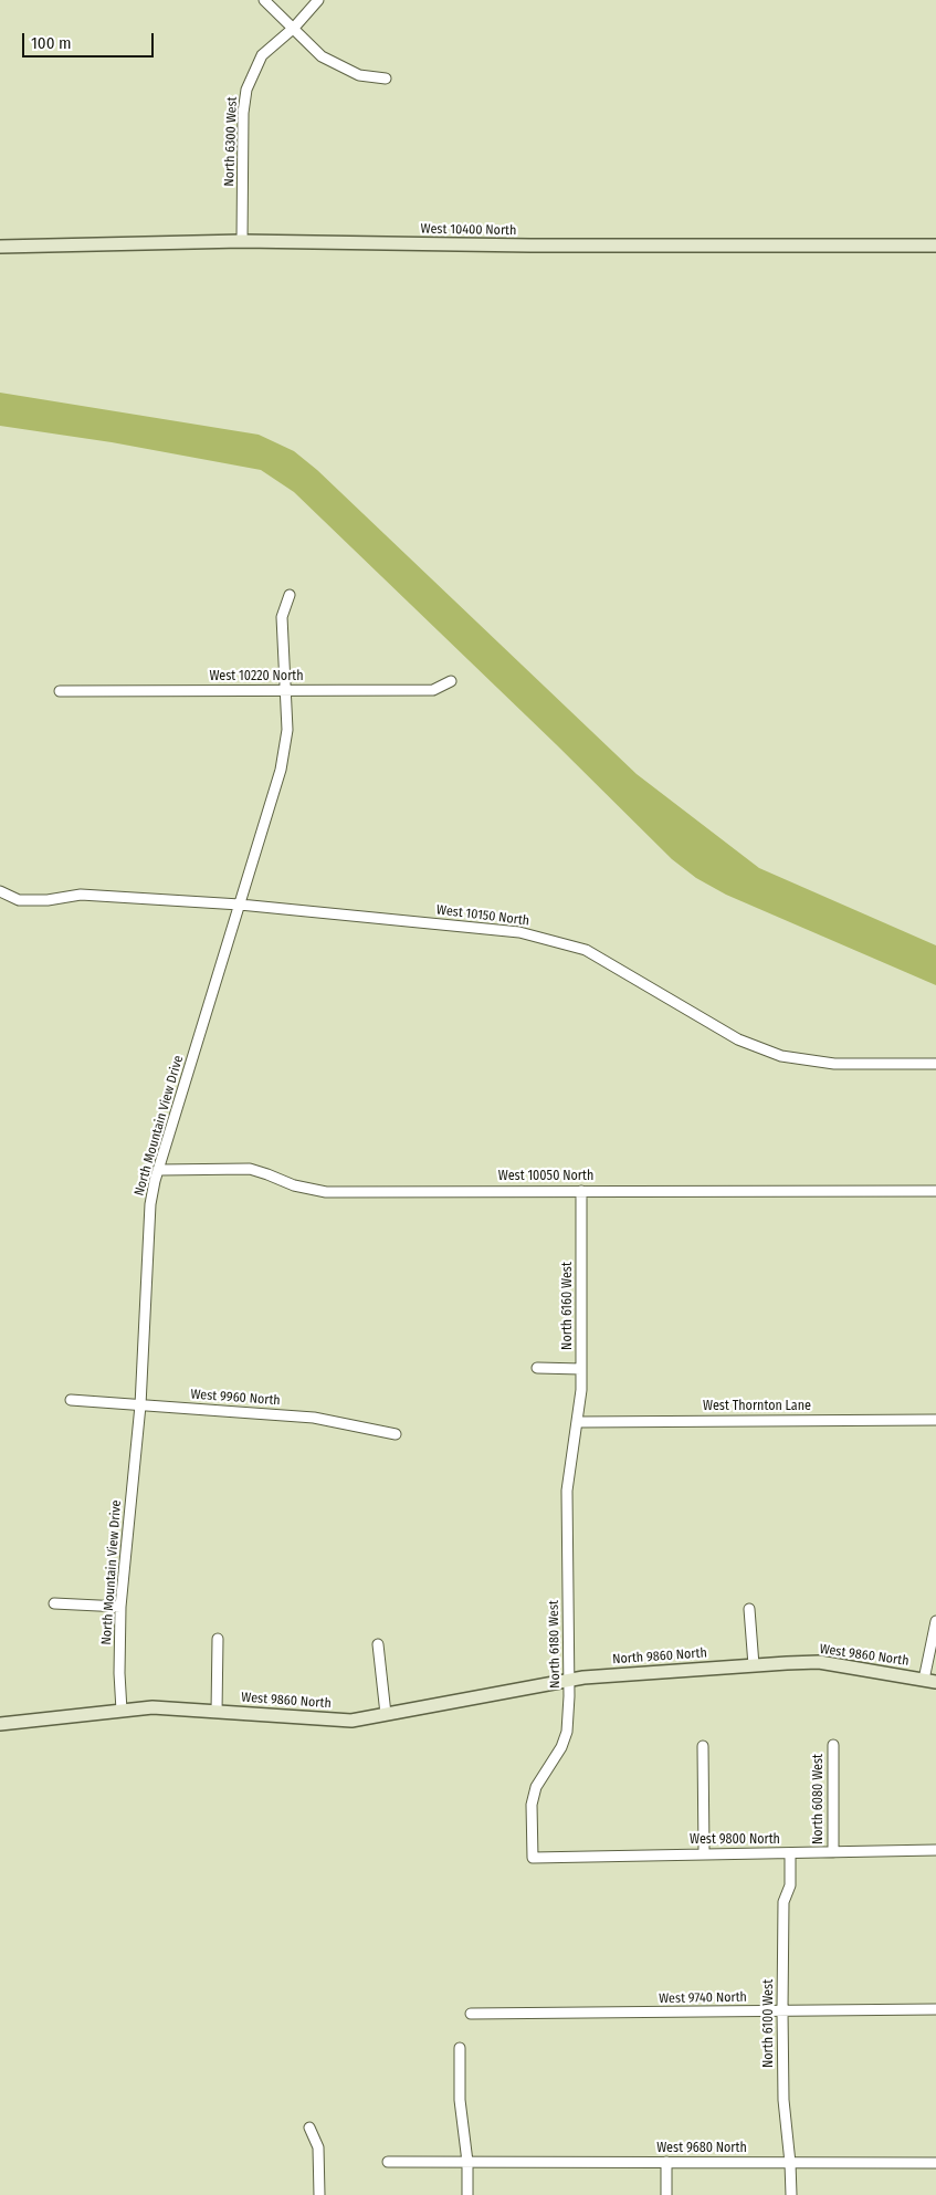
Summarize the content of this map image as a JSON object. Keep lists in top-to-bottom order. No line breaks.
{"streets":{"street":["North 6300 West","West 10400 North","West 10220 North","West 10150 North","North Mountain View Drive","West 10050 North","North 6160 West","West 9960 North","West Thornton Lane","North 6180 West","West 9860 North","North 9860 North","North 6080 West","West 9800 North","West 9740 North","North 6100 West","West 9680 North"]},"crossings":[["North 6300 West","West 10400 North"],["West 10220 North","North Mountain View Drive"],["West 10150 North","North Mountain View Drive"],["North Mountain View Drive","West 10050 North"],["North Mountain View Drive","West 9960 North"],["North Mountain View Drive","West 9860 North"],["West 10050 North","North 6160 West"],["North 6160 West","West Thornton Lane"],["North 6160 West","North 6180 West"],["West Thornton Lane","North 6180 West"],["North 6180 West","West 9860 North"],["North 6180 West","North 9860 North"],["North 6180 West","West 9800 North"],["West 9860 North","North 9860 North"],["North 6080 West","West 9800 North"],["West 9800 North","North 6100 West"],["West 9740 North","North 6100 West"],["North 6100 West","West 9680 North"]],"scale_bar":"100 m"}
